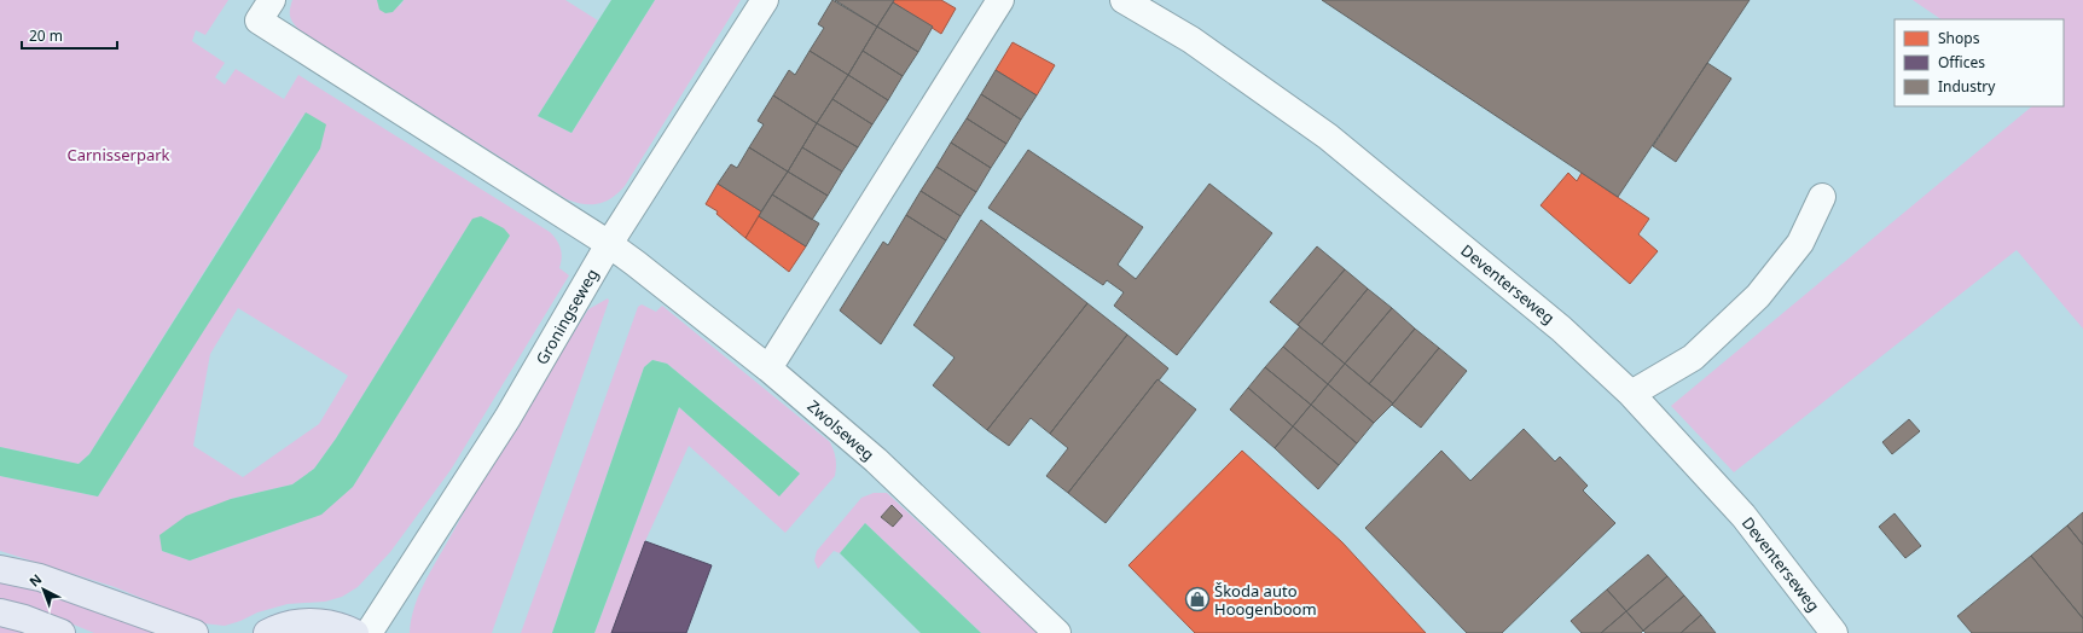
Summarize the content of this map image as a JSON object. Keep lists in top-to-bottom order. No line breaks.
{"streets":{"street":["Deventerseweg","Groningseweg","Zwolseweg"]},"crossings":[["Groningseweg","Zwolseweg"]],"parks":["Carnisserpark"],"places":{"shop":["Škoda auto Hoogenboom"]},"legend":["Shops","Offices","Industry"],"scale_bar":"20 m","north":"top left"}
